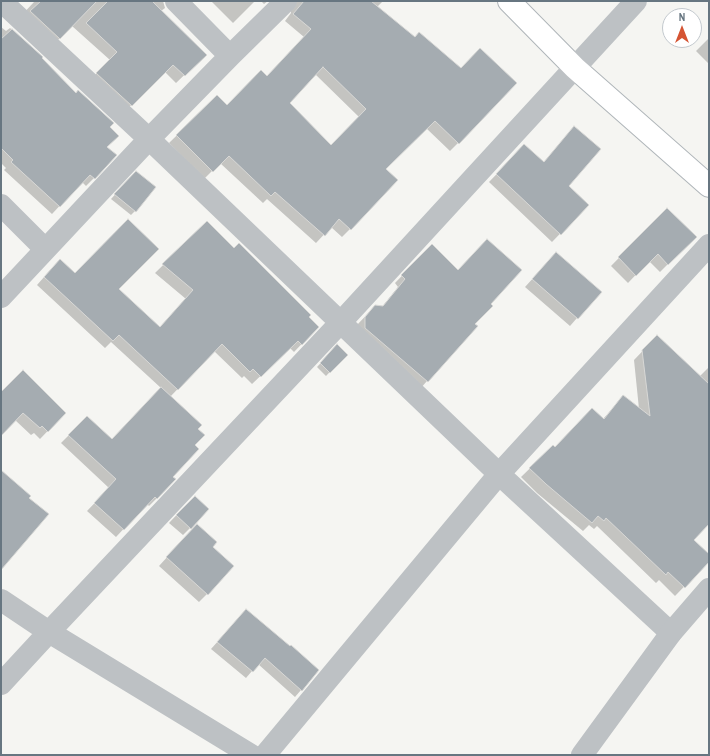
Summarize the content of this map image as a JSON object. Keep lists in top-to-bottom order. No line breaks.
{"north":"top"}
